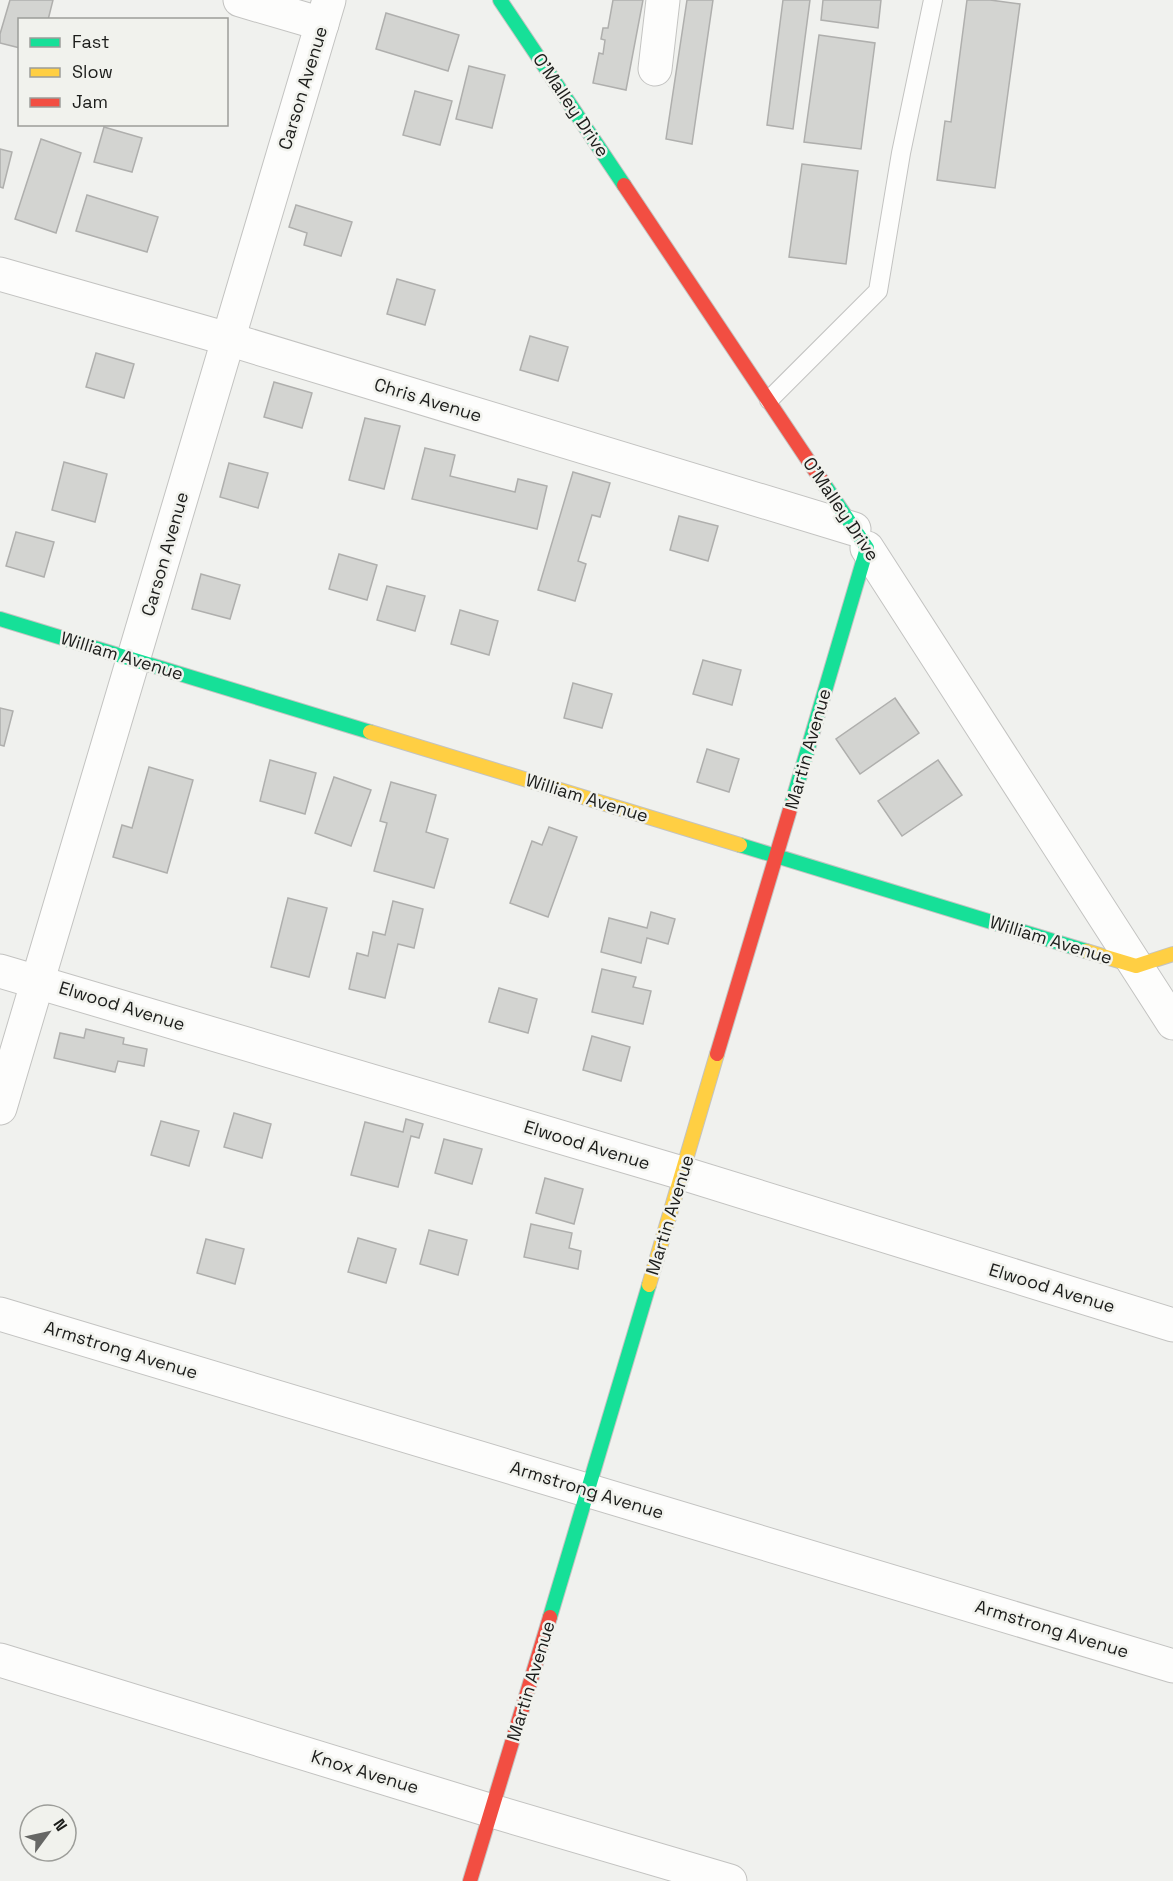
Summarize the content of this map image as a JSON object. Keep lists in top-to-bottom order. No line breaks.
{"streets":{"street":["Carson Avenue","O'Malley Drive","Chris Avenue","William Avenue","Martin Avenue","Elwood Avenue","Armstrong Avenue","Knox Avenue"]},"crossings":[["Carson Avenue","Chris Avenue"],["Carson Avenue","William Avenue"],["Carson Avenue","Elwood Avenue"],["O'Malley Drive","Chris Avenue"],["O'Malley Drive","William Avenue"],["O'Malley Drive","Martin Avenue"],["Chris Avenue","Martin Avenue"],["William Avenue","Martin Avenue"],["Martin Avenue","Elwood Avenue"],["Martin Avenue","Armstrong Avenue"],["Martin Avenue","Knox Avenue"]],"legend":["Fast","Slow","Jam"],"north":"top right"}
